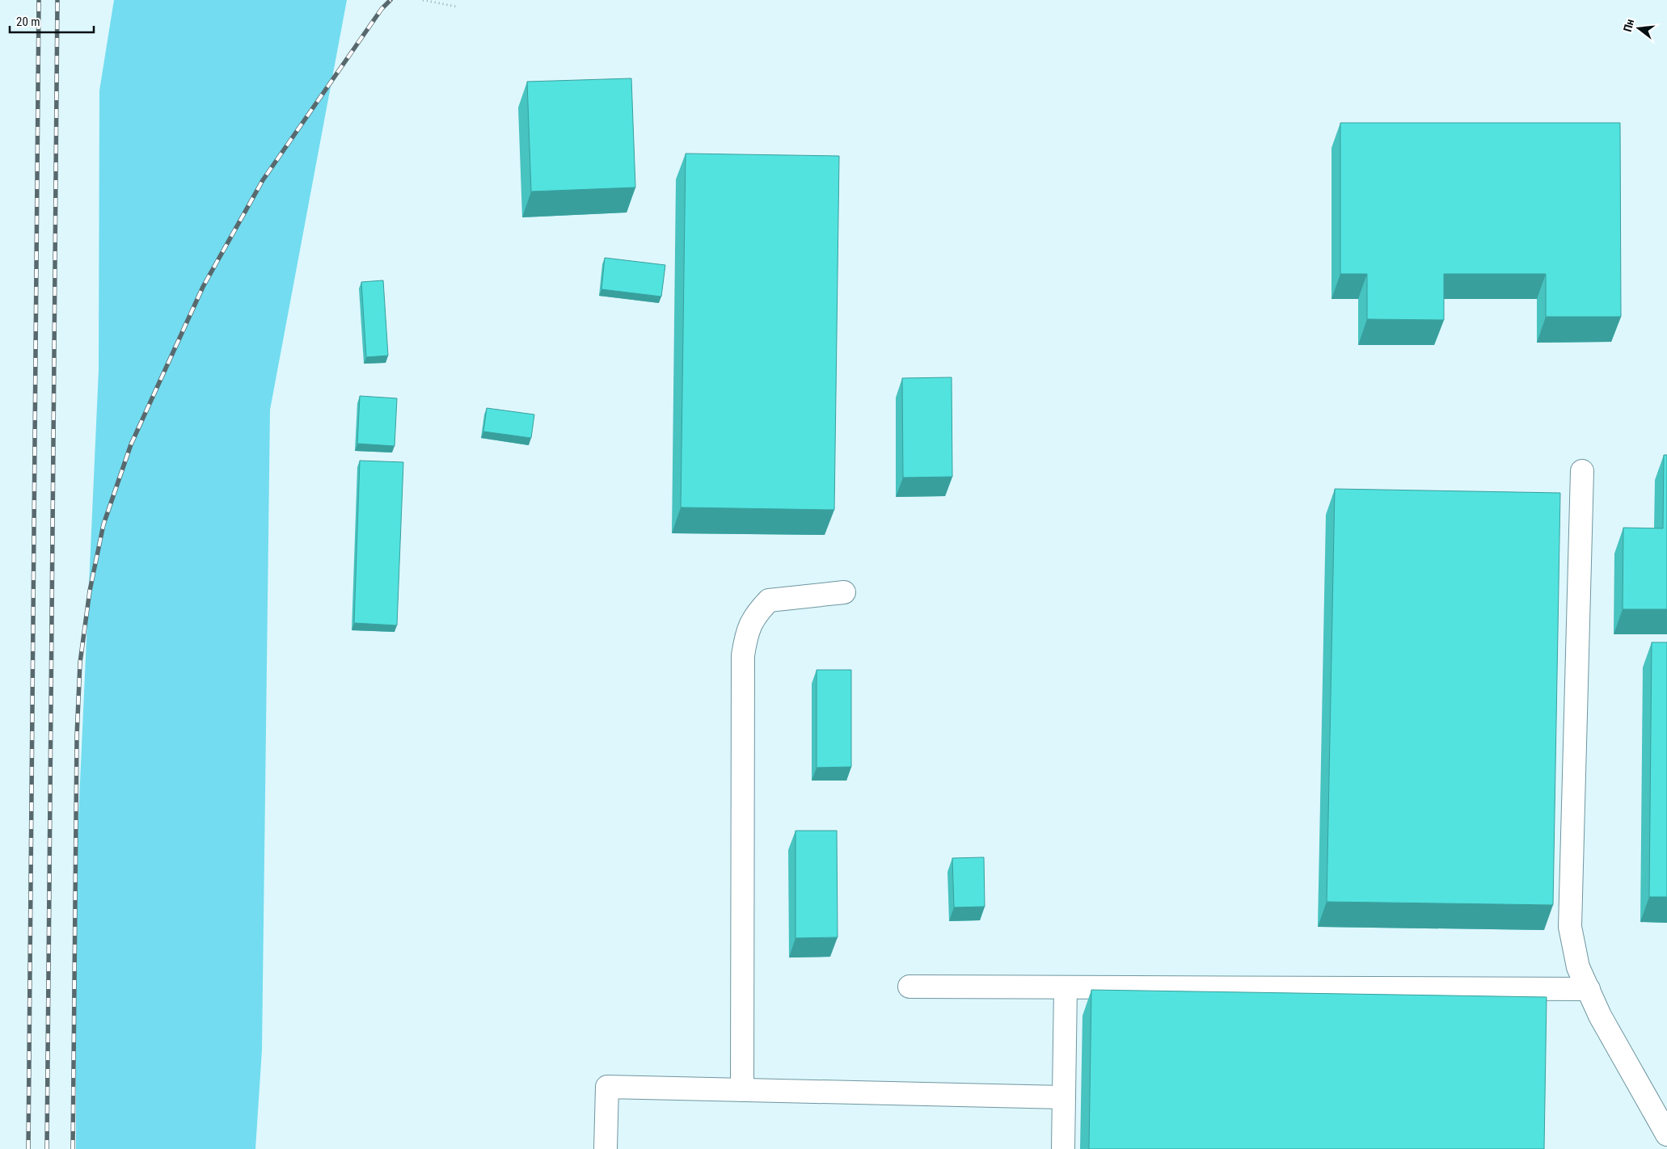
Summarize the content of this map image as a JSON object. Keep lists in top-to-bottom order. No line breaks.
{"scale_bar":"20 m","north":"left"}
